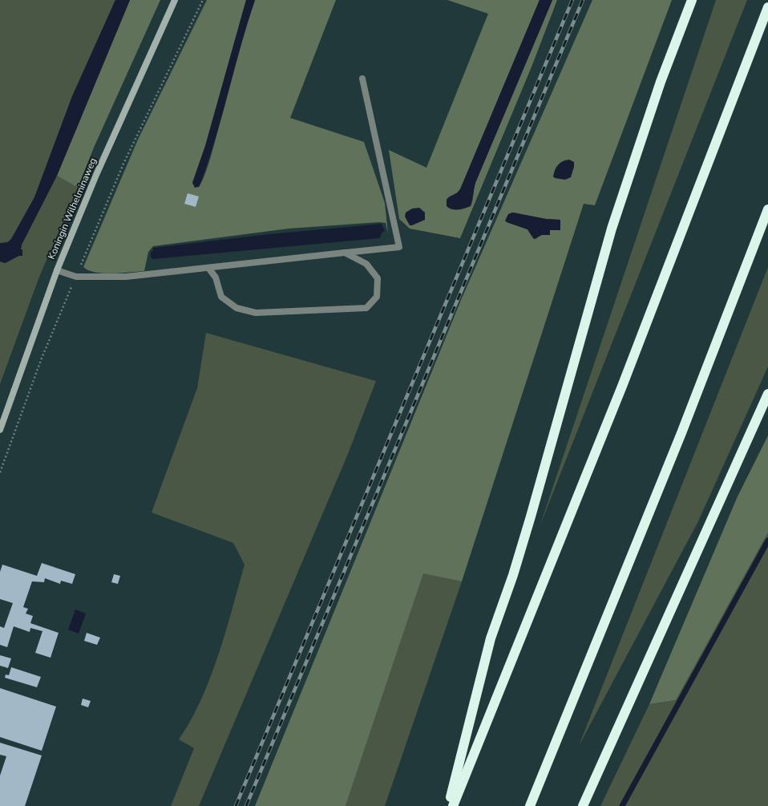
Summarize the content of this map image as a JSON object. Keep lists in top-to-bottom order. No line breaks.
{"streets":{"main road":["Koningin Wilhelminaweg"]}}
